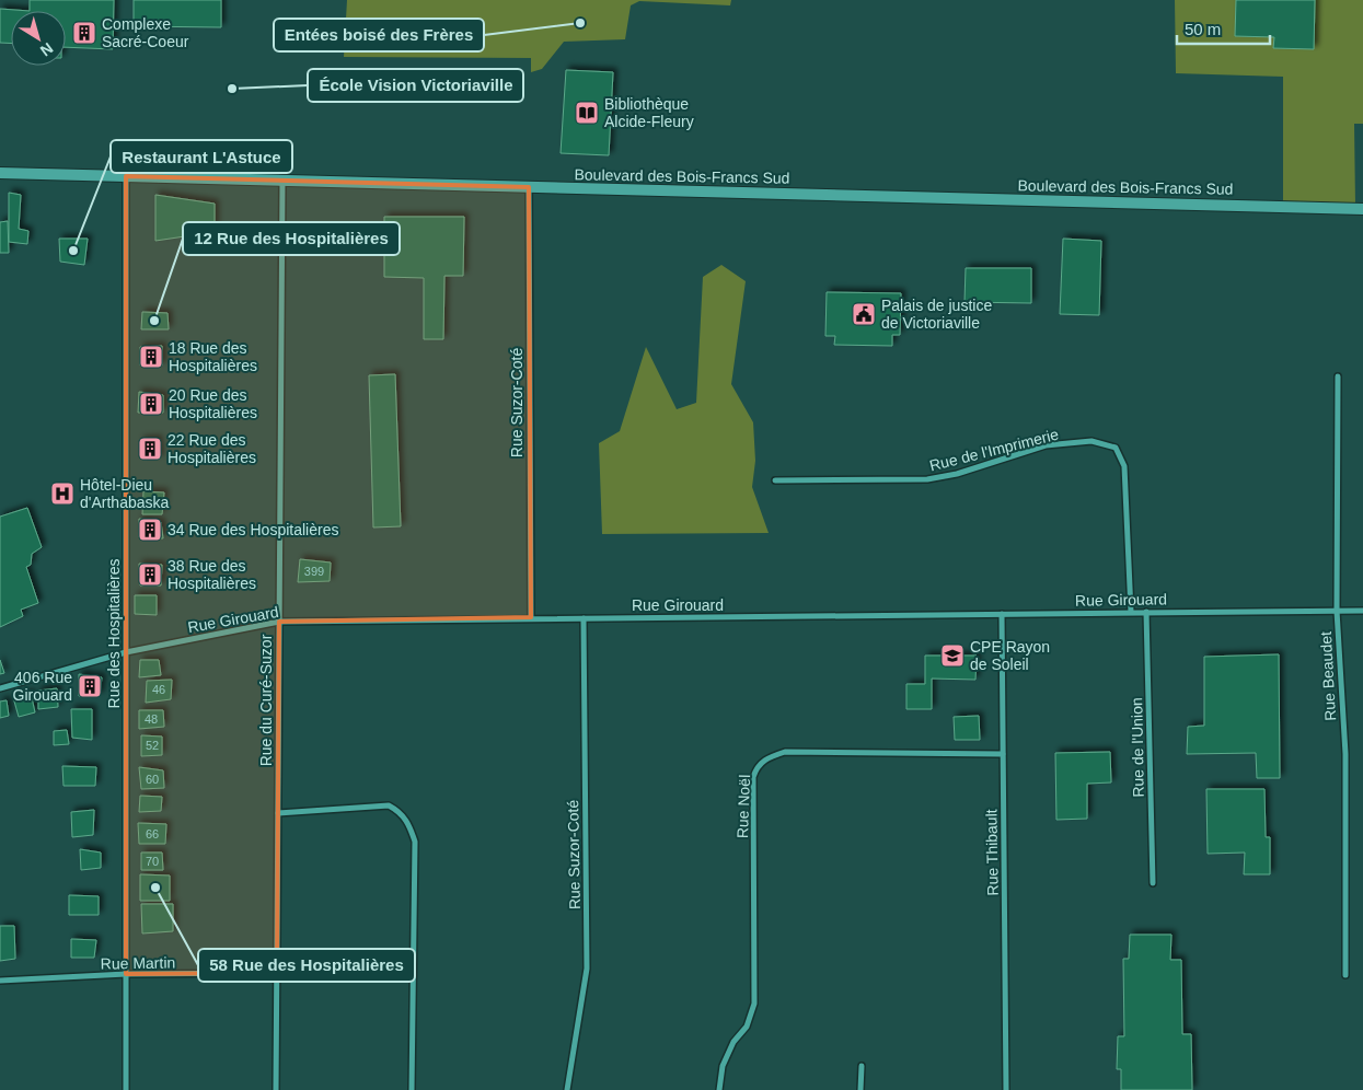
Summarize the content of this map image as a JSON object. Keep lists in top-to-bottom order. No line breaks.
{"streets":{"street":["Boulevard des Bois-Francs Sud","Rue Suzor-Coté","Rue de l'Imprimerie","Rue Girouard","Rue des Hospitalières","Rue Beaudet","Rue du Curé-Suzor","Rue de l'Union","Rue Noël","Rue Thibault","Rue Martin"]},"crossings":[["Boulevard des Bois-Francs Sud","Rue Suzor-Coté"],["Boulevard des Bois-Francs Sud","Rue des Hospitalières"],["Boulevard des Bois-Francs Sud","Rue du Curé-Suzor"],["Rue Suzor-Coté","Rue Girouard"],["Rue de l'Imprimerie","Rue Girouard"],["Rue Girouard","Rue des Hospitalières"],["Rue Girouard","Rue Beaudet"],["Rue Girouard","Rue du Curé-Suzor"],["Rue Girouard","Rue de l'Union"],["Rue Girouard","Rue Thibault"],["Rue des Hospitalières","Rue Martin"],["Rue du Curé-Suzor","Rue Martin"],["Rue Noël","Rue Thibault"]],"places":{"other":["Entées boisé des Frères","École Vision Victoriaville","Restaurant L'Astuce","12 Rue des Hospitalières","58 Rue des Hospitalières"],"building":["Complexe Sacré-Coeur","18 Rue des Hospitalières","20 Rue des Hospitalières","22 Rue des Hospitalières","34 Rue des Hospitalières","38 Rue des Hospitalières","406 Rue Girouard"],"library":["Bibliothèque Alcide-Fleury"],"public building":["Palais de justice de Victoriaville"],"hospital":["Hôtel-Dieu d'Arthabaska"],"school or university":["CPE Rayon de Soleil"]},"house_numbers":["399","46","48","52","60","66","70"],"scale_bar":"50 m","north":"bottom right"}
